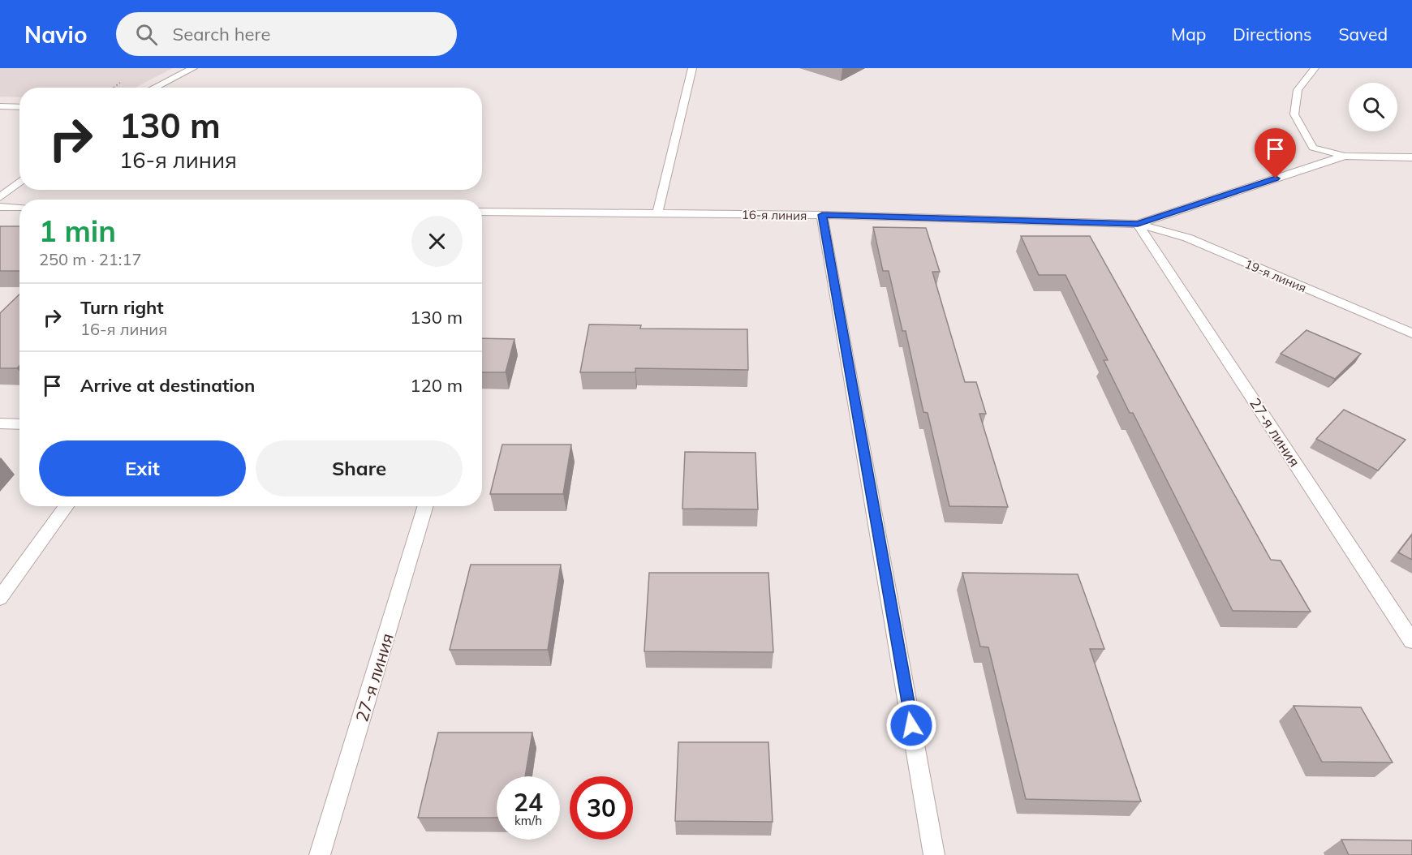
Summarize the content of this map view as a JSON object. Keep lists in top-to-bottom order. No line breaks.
{"streets":{"street":["16-я линия","19-я линия","27-я линия"]},"crossings":[["16-я линия","19-я линия"],["16-я линия","27-я линия"],["19-я линия","27-я линия"]],"page":{"header":"Navio","search":"Search here","nav":["Map","Directions","Saved"],"turn":["130 m","16-я линия"],"heading":["1 min","250 m · 21:17"],"list":[{"name":"Turn right","note":"16-я линия","value":"130 m"},{"name":"Arrive at destination","value":"120 m"}],"buttons":["Exit","Share"],"speed":"24 km/h","limit":"30"}}
